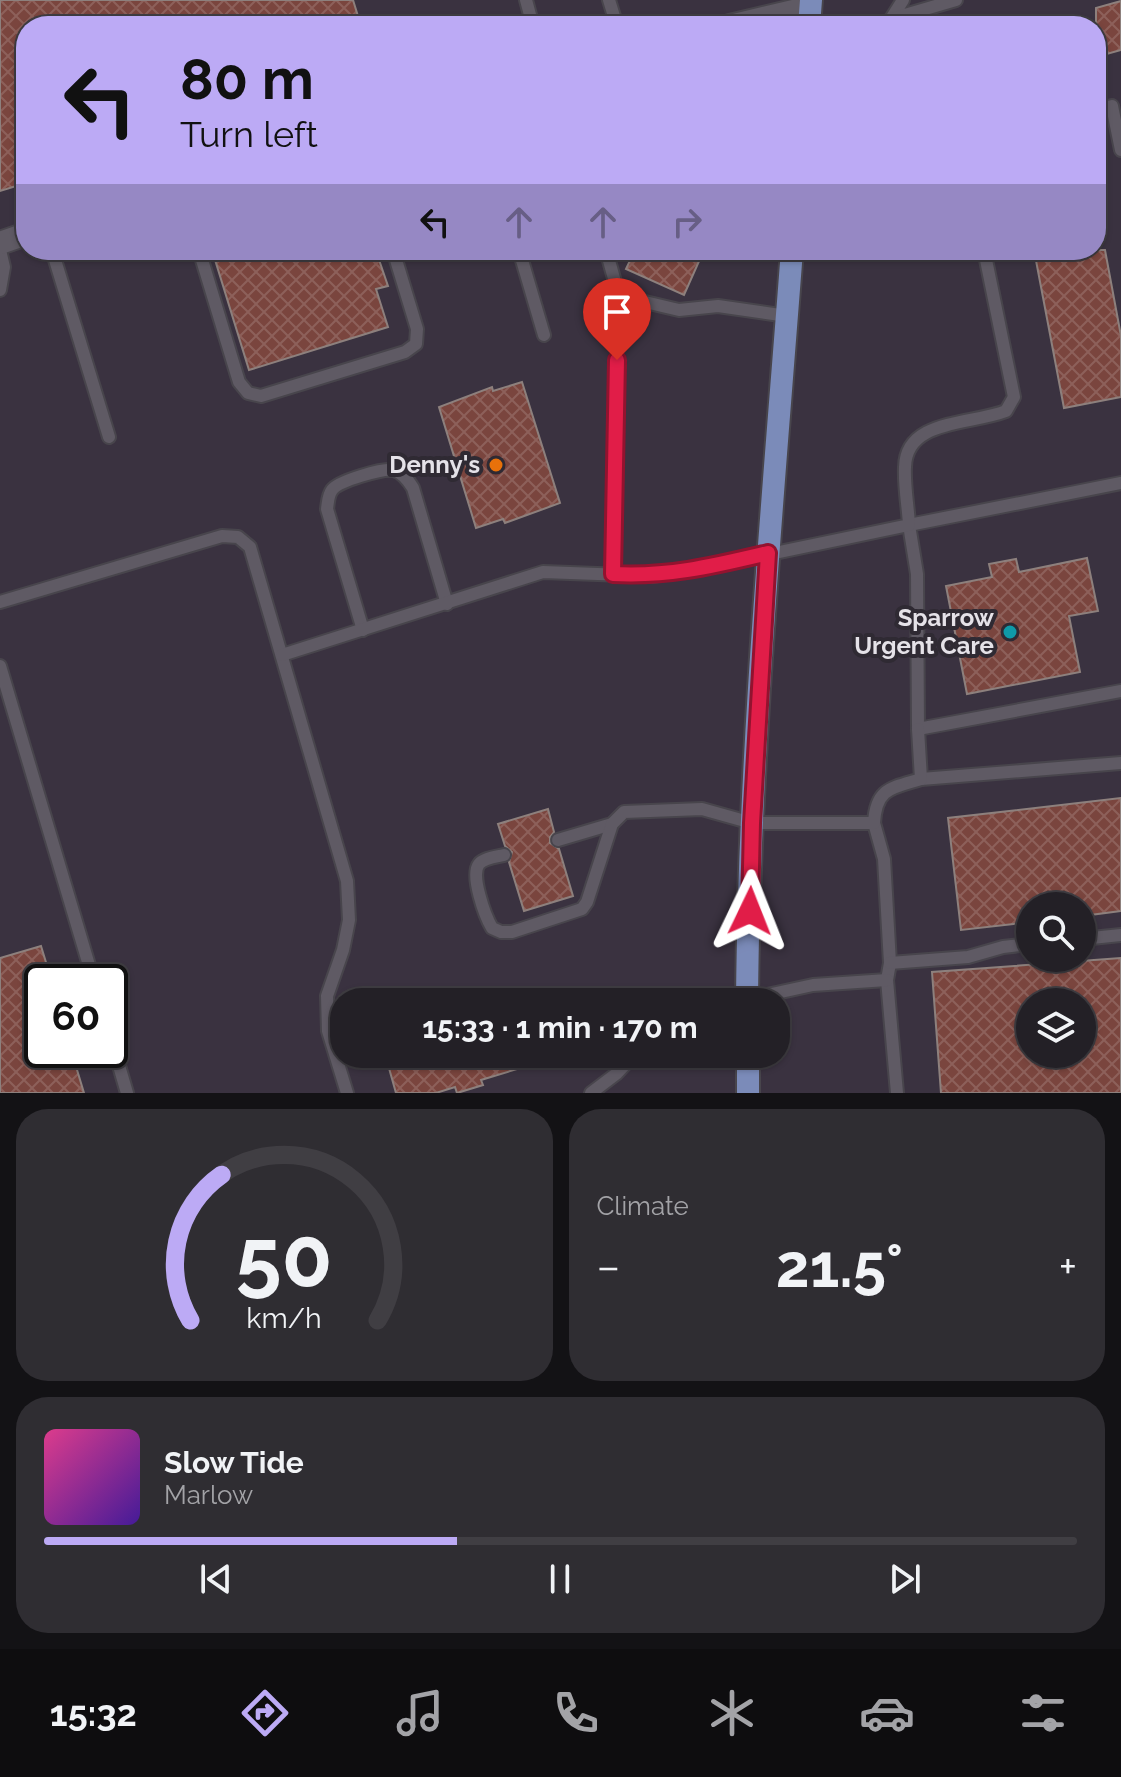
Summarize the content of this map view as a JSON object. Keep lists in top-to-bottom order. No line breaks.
{"places":["Denny's","Sparrow Urgent Care"],"page":{"turn":["80 m","Turn left"],"limit":"60","trip":"15:33 · 1 min · 170 m","tile":"Climate","heat":["−","21.5°","+"],"song":["Slow Tide","Marlow"],"tabs":"15:32","gauge":["50","km/h"]}}
